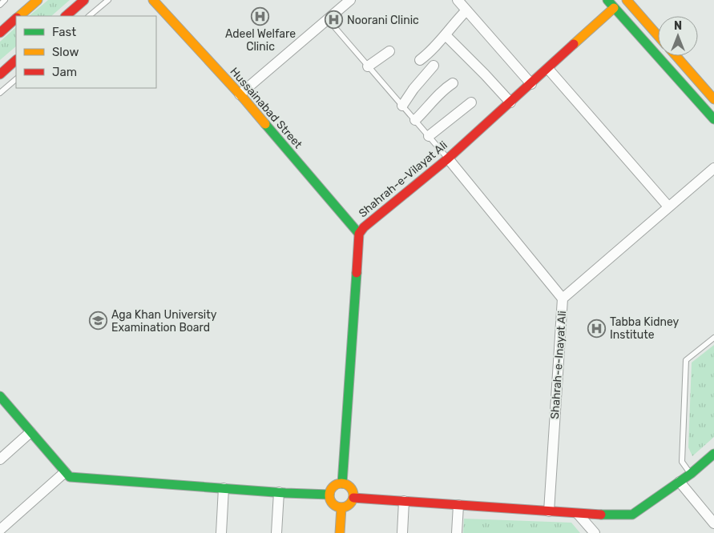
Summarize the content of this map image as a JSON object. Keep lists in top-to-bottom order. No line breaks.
{"streets":{"main road":["Hussainabad Street","Shahrah-e-Vilayat Ali"],"street":["Shahrah-e-Inayat Ali"]},"crossings":[["Hussainabad Street","Shahrah-e-Vilayat Ali"]],"places":{"hospital":["Adeel Welfare Clinic","Noorani Clinic","Tabba Kidney Institute"],"school or university":["Aga Khan University Examination Board"]},"legend":["Fast","Slow","Jam"],"north":"top"}
